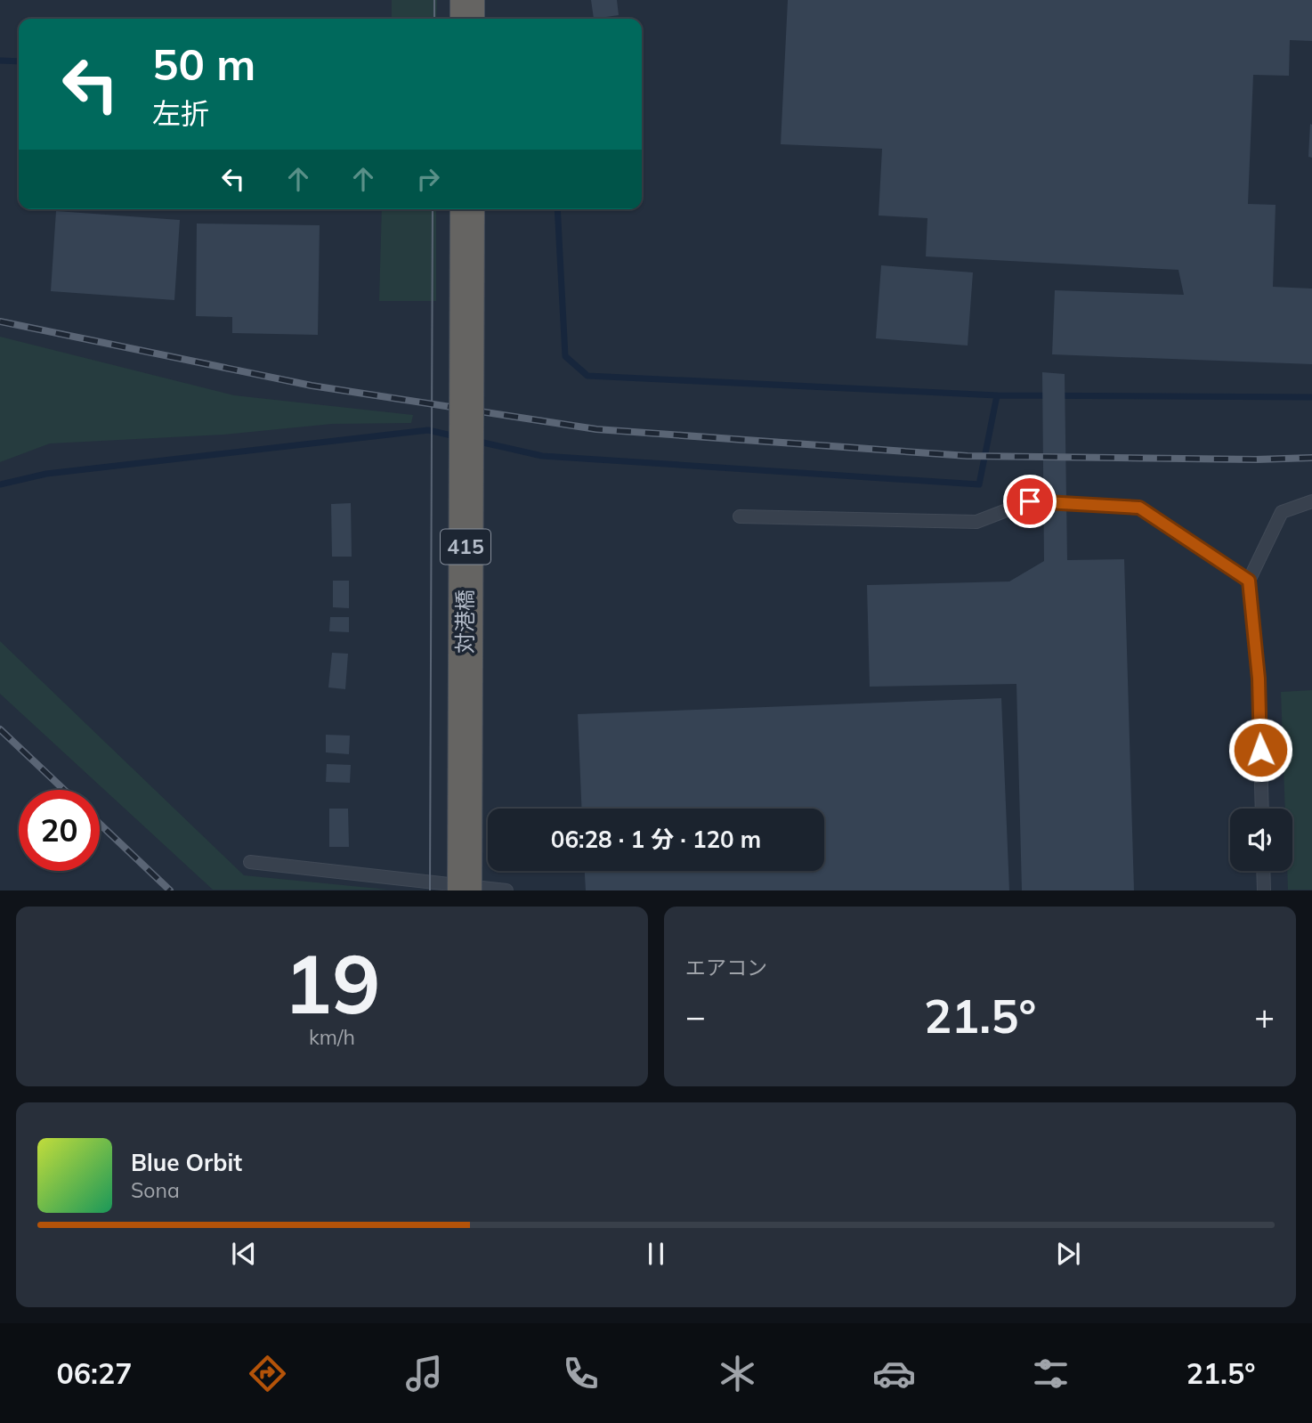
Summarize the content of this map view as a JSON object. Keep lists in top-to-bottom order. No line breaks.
{"streets":{"highway":["415","対港橋"]},"page":{"turn":["50 m","左折"],"limit":"20","trip":"06:28 · 1 分 · 120 m","tile":[["19","km/h"],"エアコン"],"heat":["−","21.5°","+"],"song":["Blue Orbit","Sona"],"tabs":["06:27","21.5°"]}}
